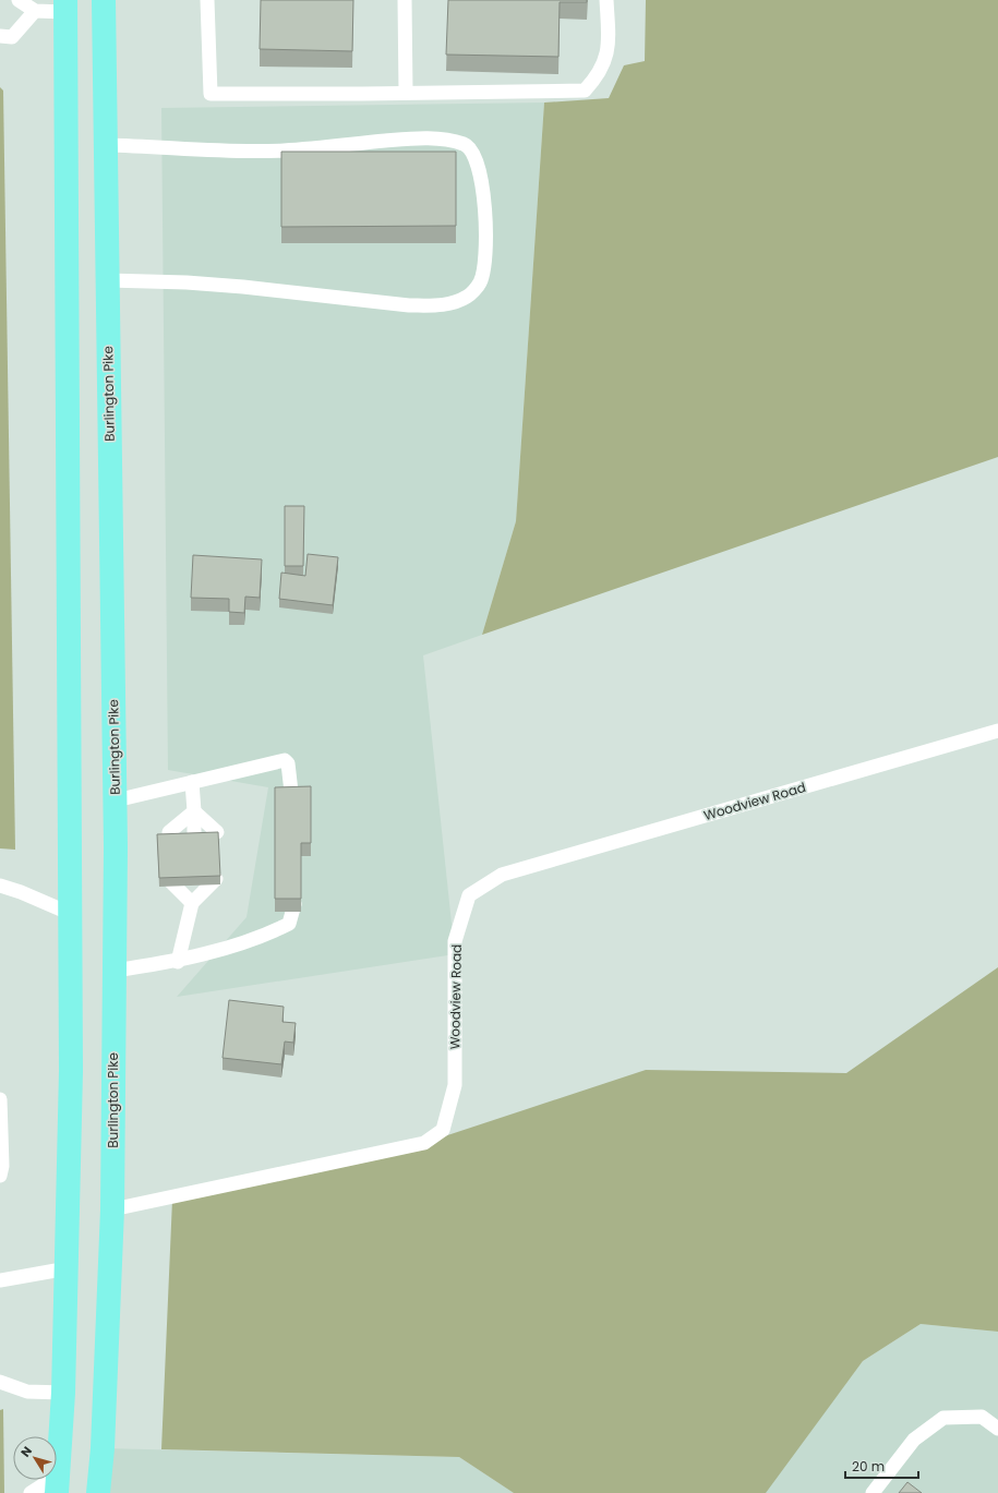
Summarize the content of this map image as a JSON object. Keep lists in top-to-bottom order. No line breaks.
{"streets":{"highway":["Burlington Pike"],"lane":["Woodview Road"]},"crossings":[["Burlington Pike","Woodview Road"]],"scale_bar":"20 m","north":"top left"}
